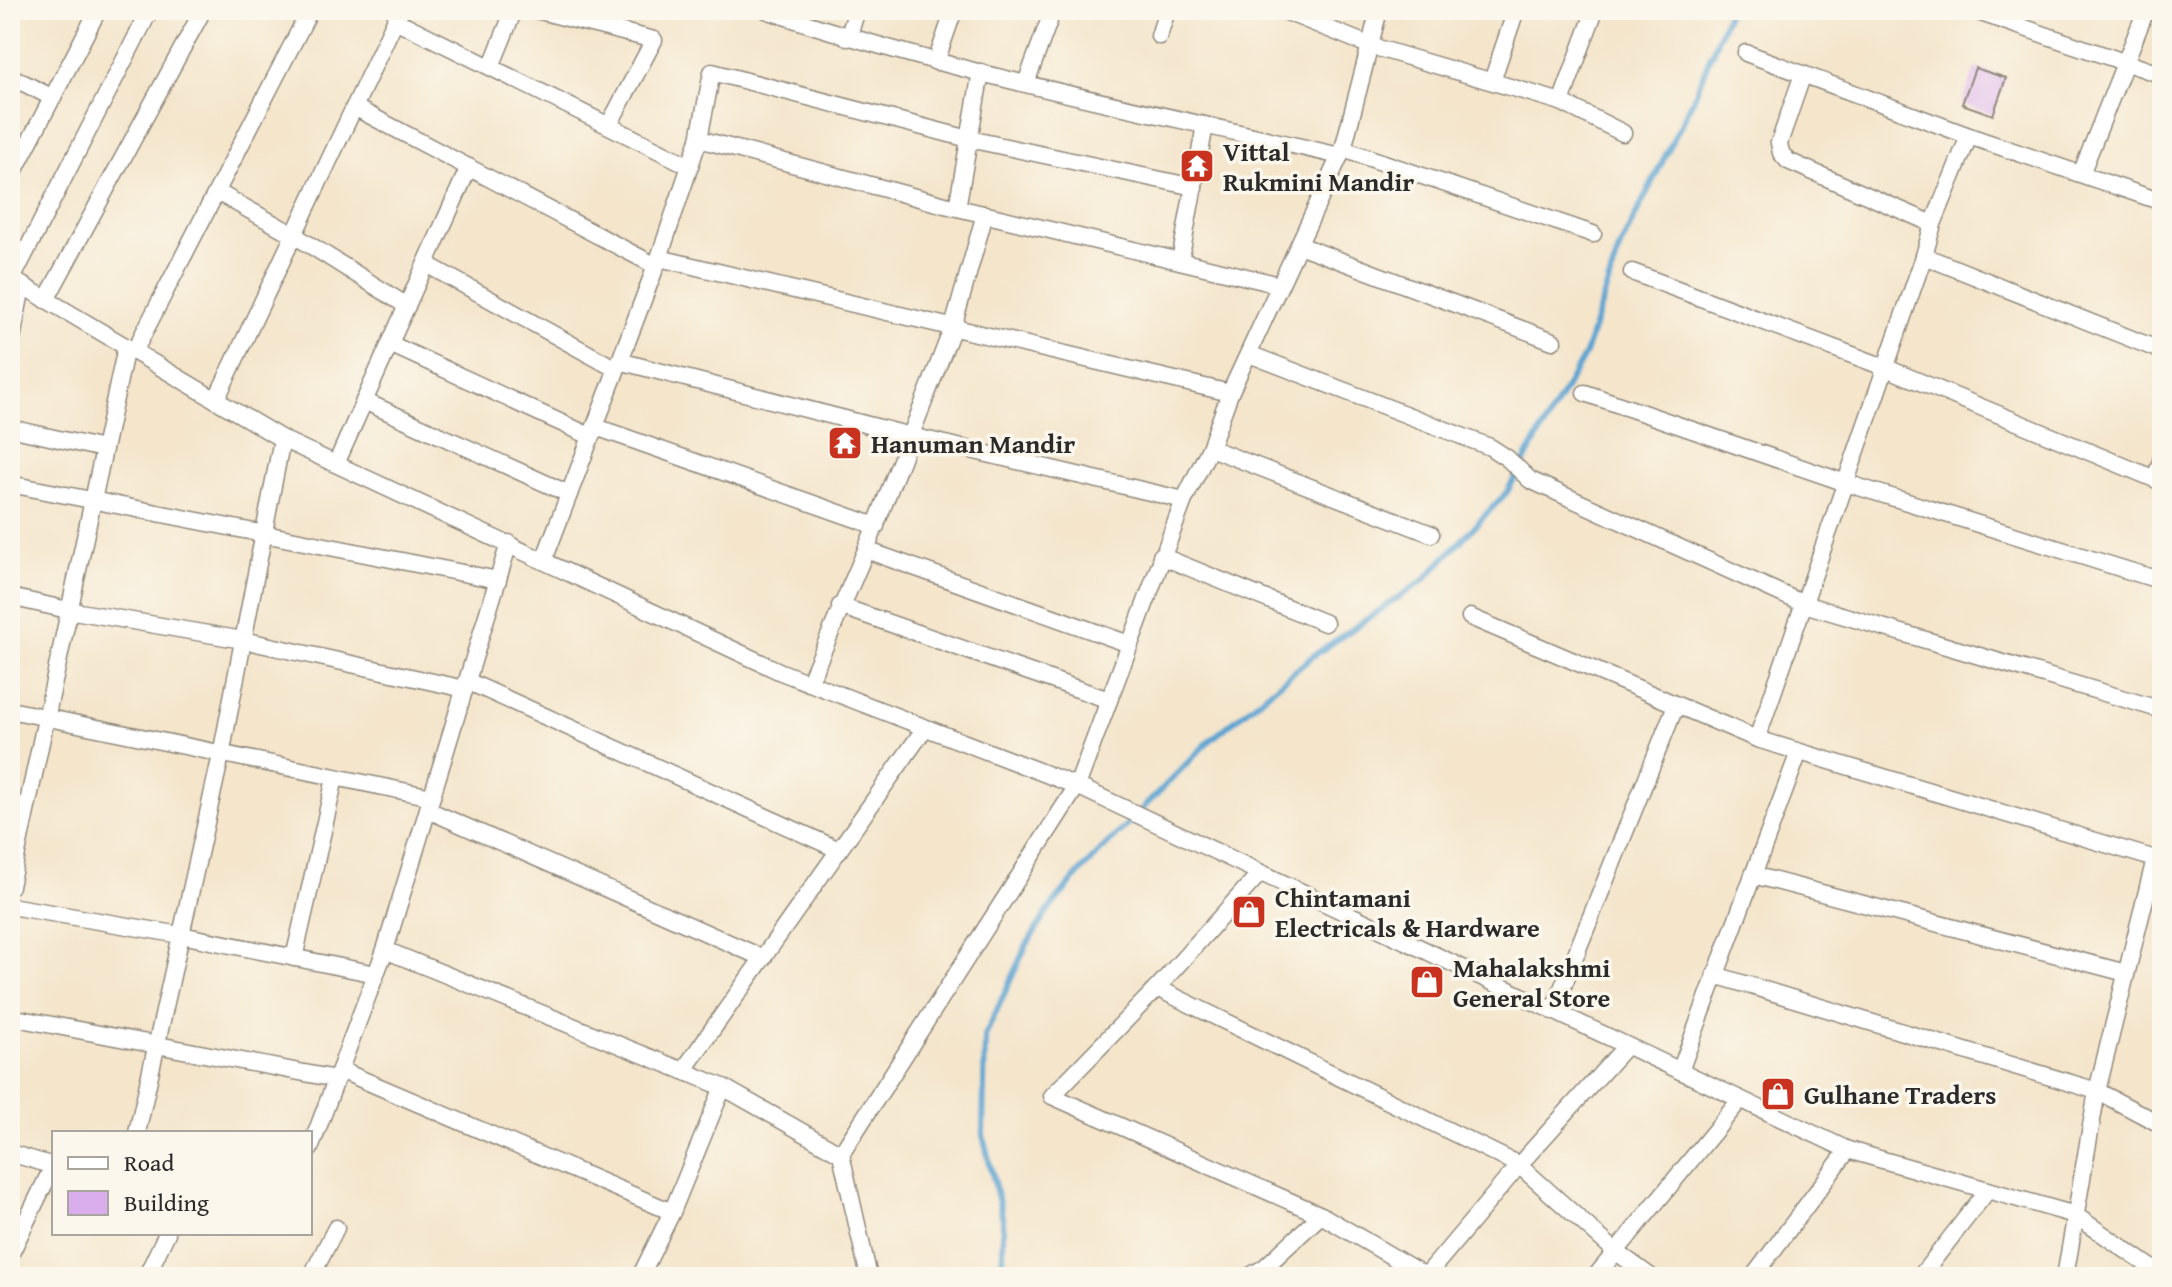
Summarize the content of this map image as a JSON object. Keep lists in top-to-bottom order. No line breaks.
{"places":{"temple":["Vittal Rukmini Mandir","Hanuman Mandir"],"shop":["Chintamani Electricals & Hardware","Mahalakshmi General Store","Gulhane Traders"]},"legend":["Road","Building"]}
